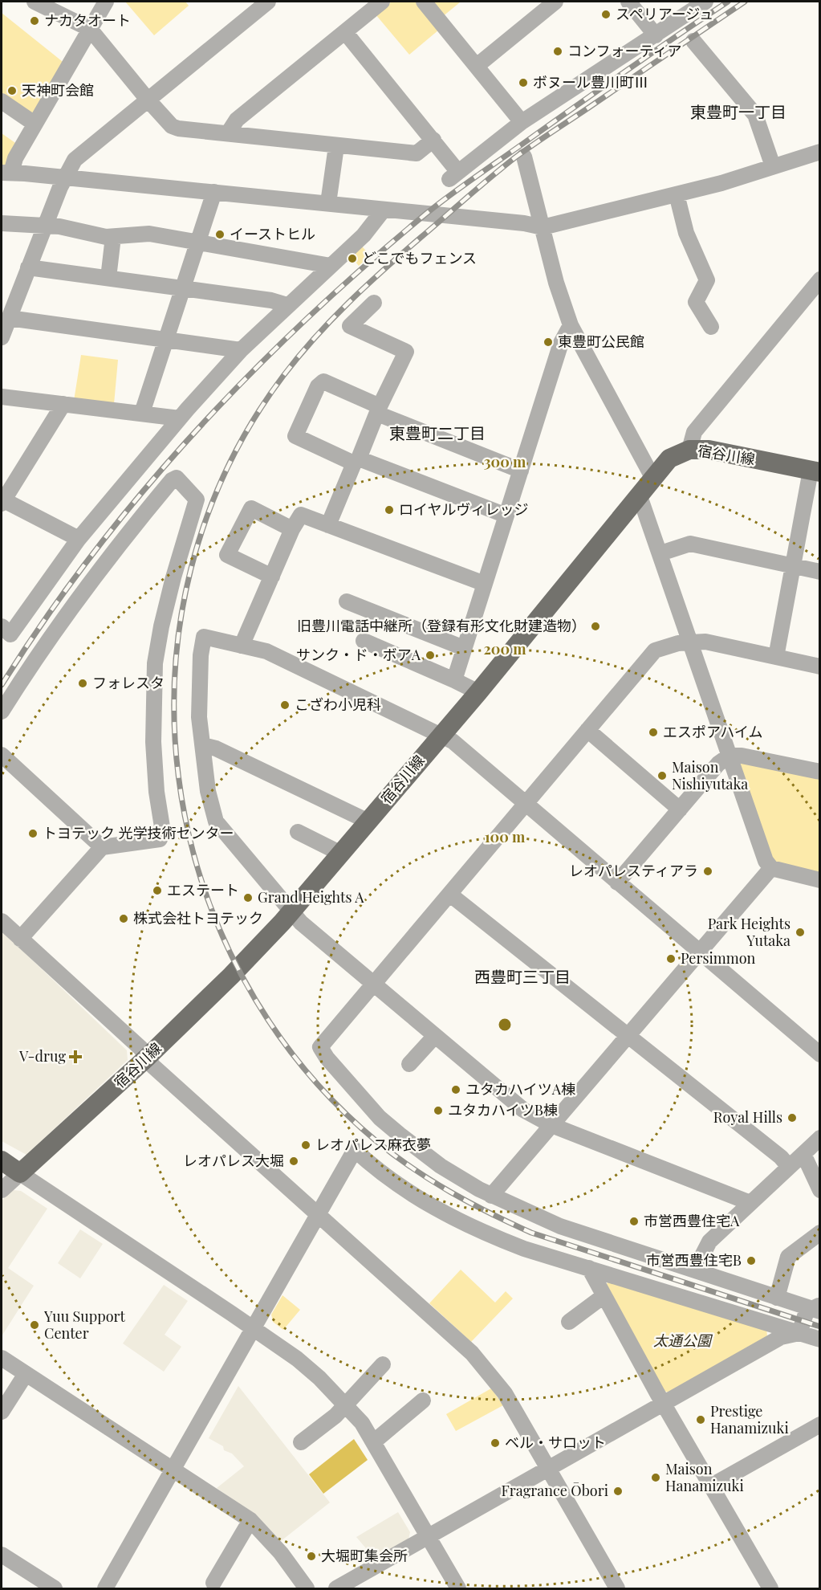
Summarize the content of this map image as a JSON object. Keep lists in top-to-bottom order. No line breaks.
{"streets":{"main road":["宿谷川線"]},"districts":["東豊町一丁目","東豊町二丁目","西豊町三丁目"],"parks":["太通公園"],"places":{"other":["スペリアージュ","ナカタオート","コンフォーティア","ボヌール豊川町Ⅲ","天神町会館","イーストヒル","どこでもフェンス","東豊町公民館","ロイヤルヴィレッジ","旧豊川電話中継所（登録有形文化財建造物）","サンク・ド・ボアA","フォレスタ","こざわ小児科","エスポアハイム","Maison Nishiyutaka","トヨテック 光学技術センター","レオパレスティアラ","エステート","Grand Heights A","株式会社トヨテック","Park Heights Yutaka","Persimmon","ユタカハイツA棟","ユタカハイツB棟","Royal Hills","レオパレス麻衣夢","レオパレス大堀","市営西豊住宅A","市営西豊住宅B","Yuu Support Center","Prestige Hanamizuki","ベル・サロット","Maison Hanamizuki","Fragrance Ōbori","大堀町集会所"],"health":["V-drug"]},"rings":["300 m","200 m","100 m"]}
